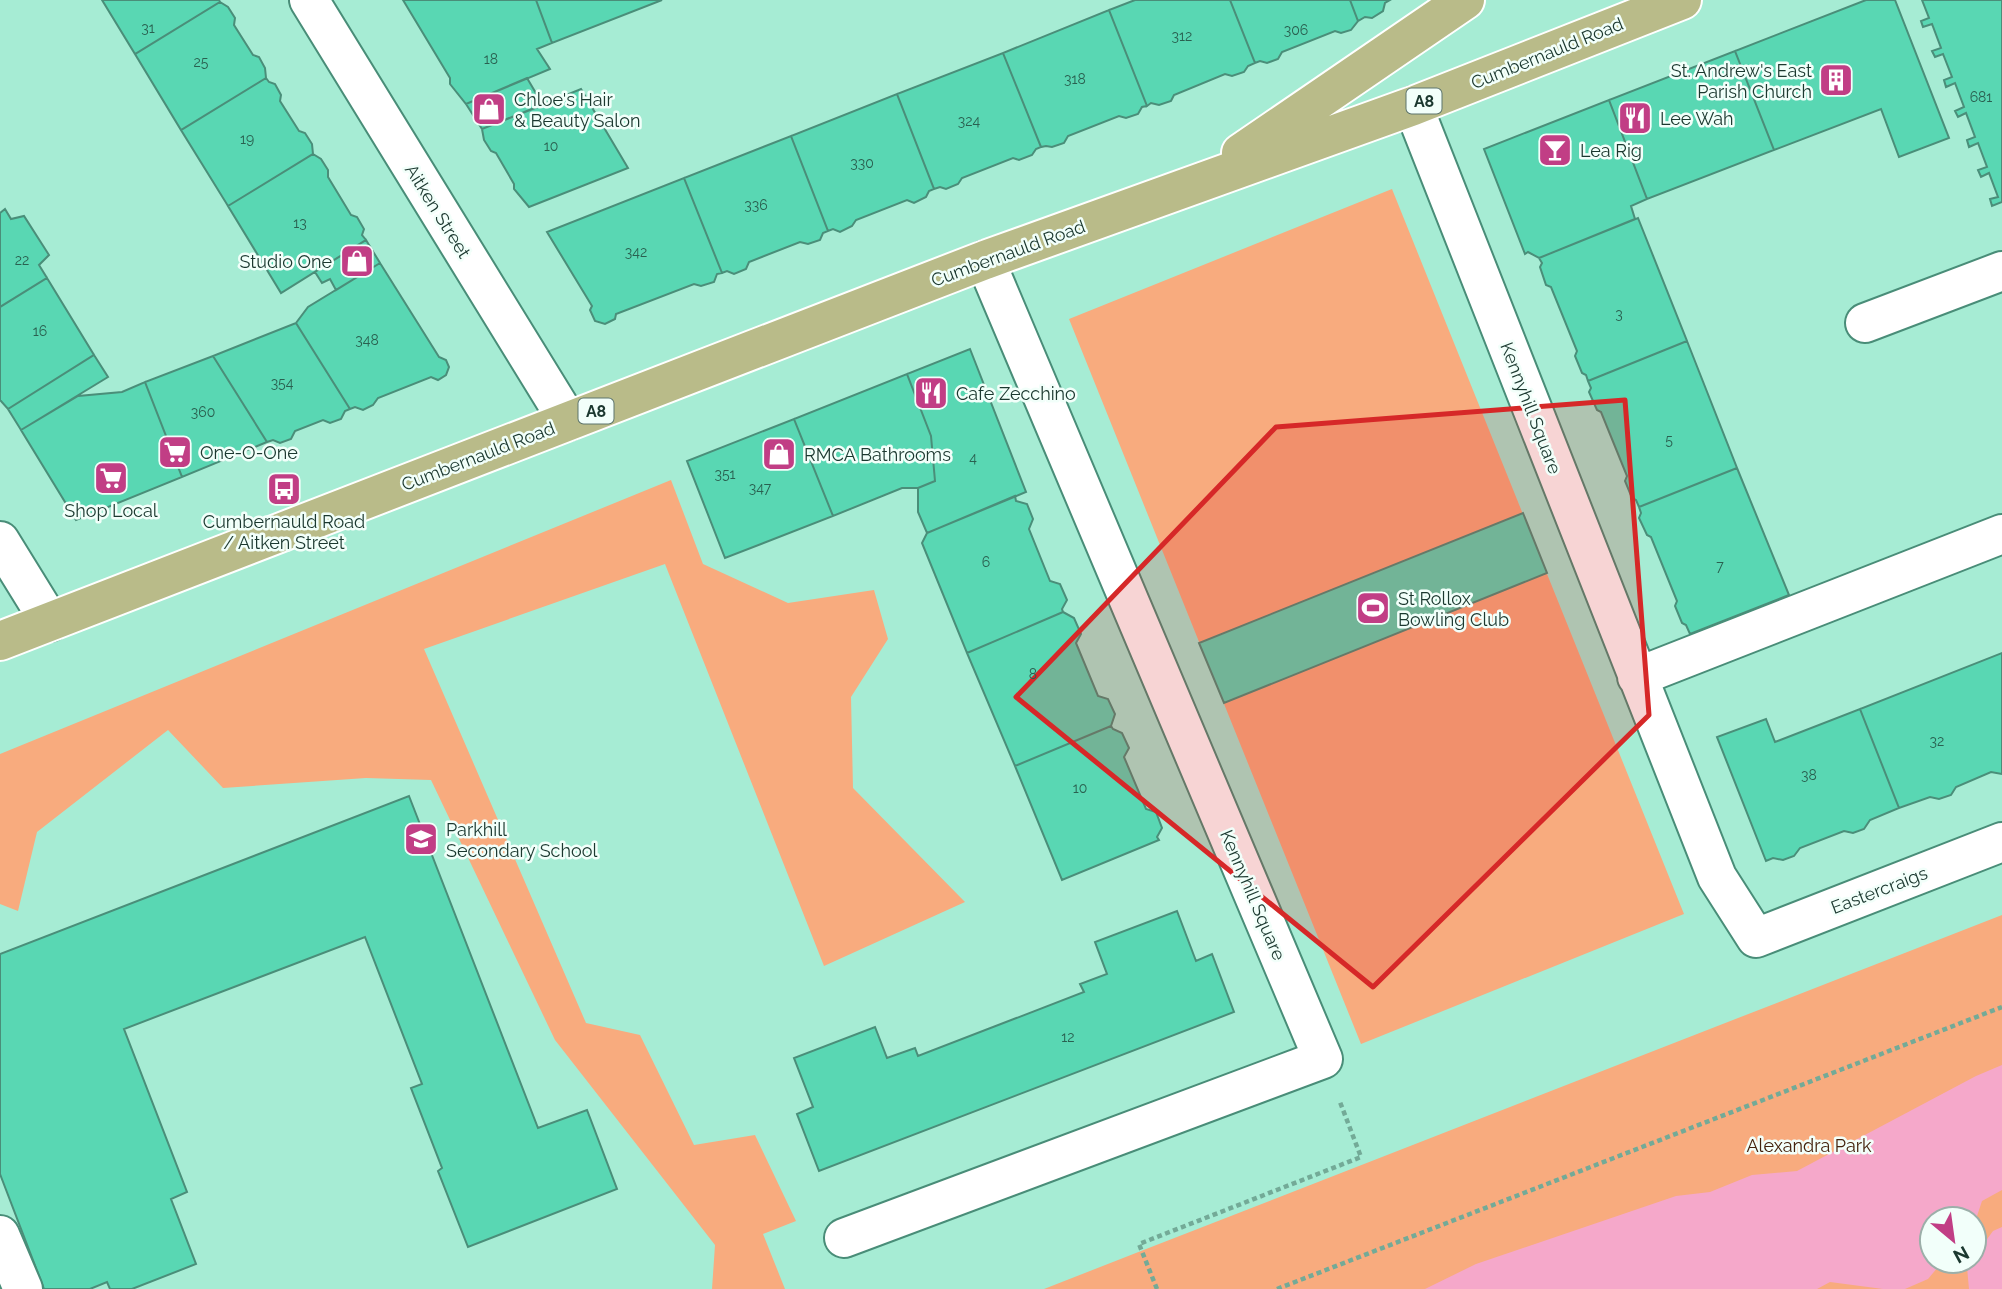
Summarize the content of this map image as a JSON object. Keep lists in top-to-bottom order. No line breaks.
{"streets":{"main road":["Cumbernauld Road","A8"],"street":["Aitken Street","Kennyhill Square","Eastercraigs"]},"crossings":[["Cumbernauld Road","Aitken Street"],["Cumbernauld Road","Kennyhill Square"],["Kennyhill Square","Eastercraigs"]],"parks":["Alexandra Park"],"places":{"building":["St. Andrew's East Parish Church"],"shop":["Chloe's Hair & Beauty Salon","Studio One","RMCA Bathrooms"],"restaurant":["Lee Wah","Cafe Zecchino"],"bar":["Lea Rig"],"supermarket":["One-O-One","Shop Local"],"bus stop":["Cumbernauld Road / Aitken Street"],"sports":["St Rollox Bowling Club"],"school or university":["Parkhill Secondary School"]},"house_numbers":["31","306","312","18","25","318","681","324","19","10","330","336","13","342","22","3","16","348","354","360","5","4","351","347","6","7","8","32","38","10","12"],"north":"bottom right"}
